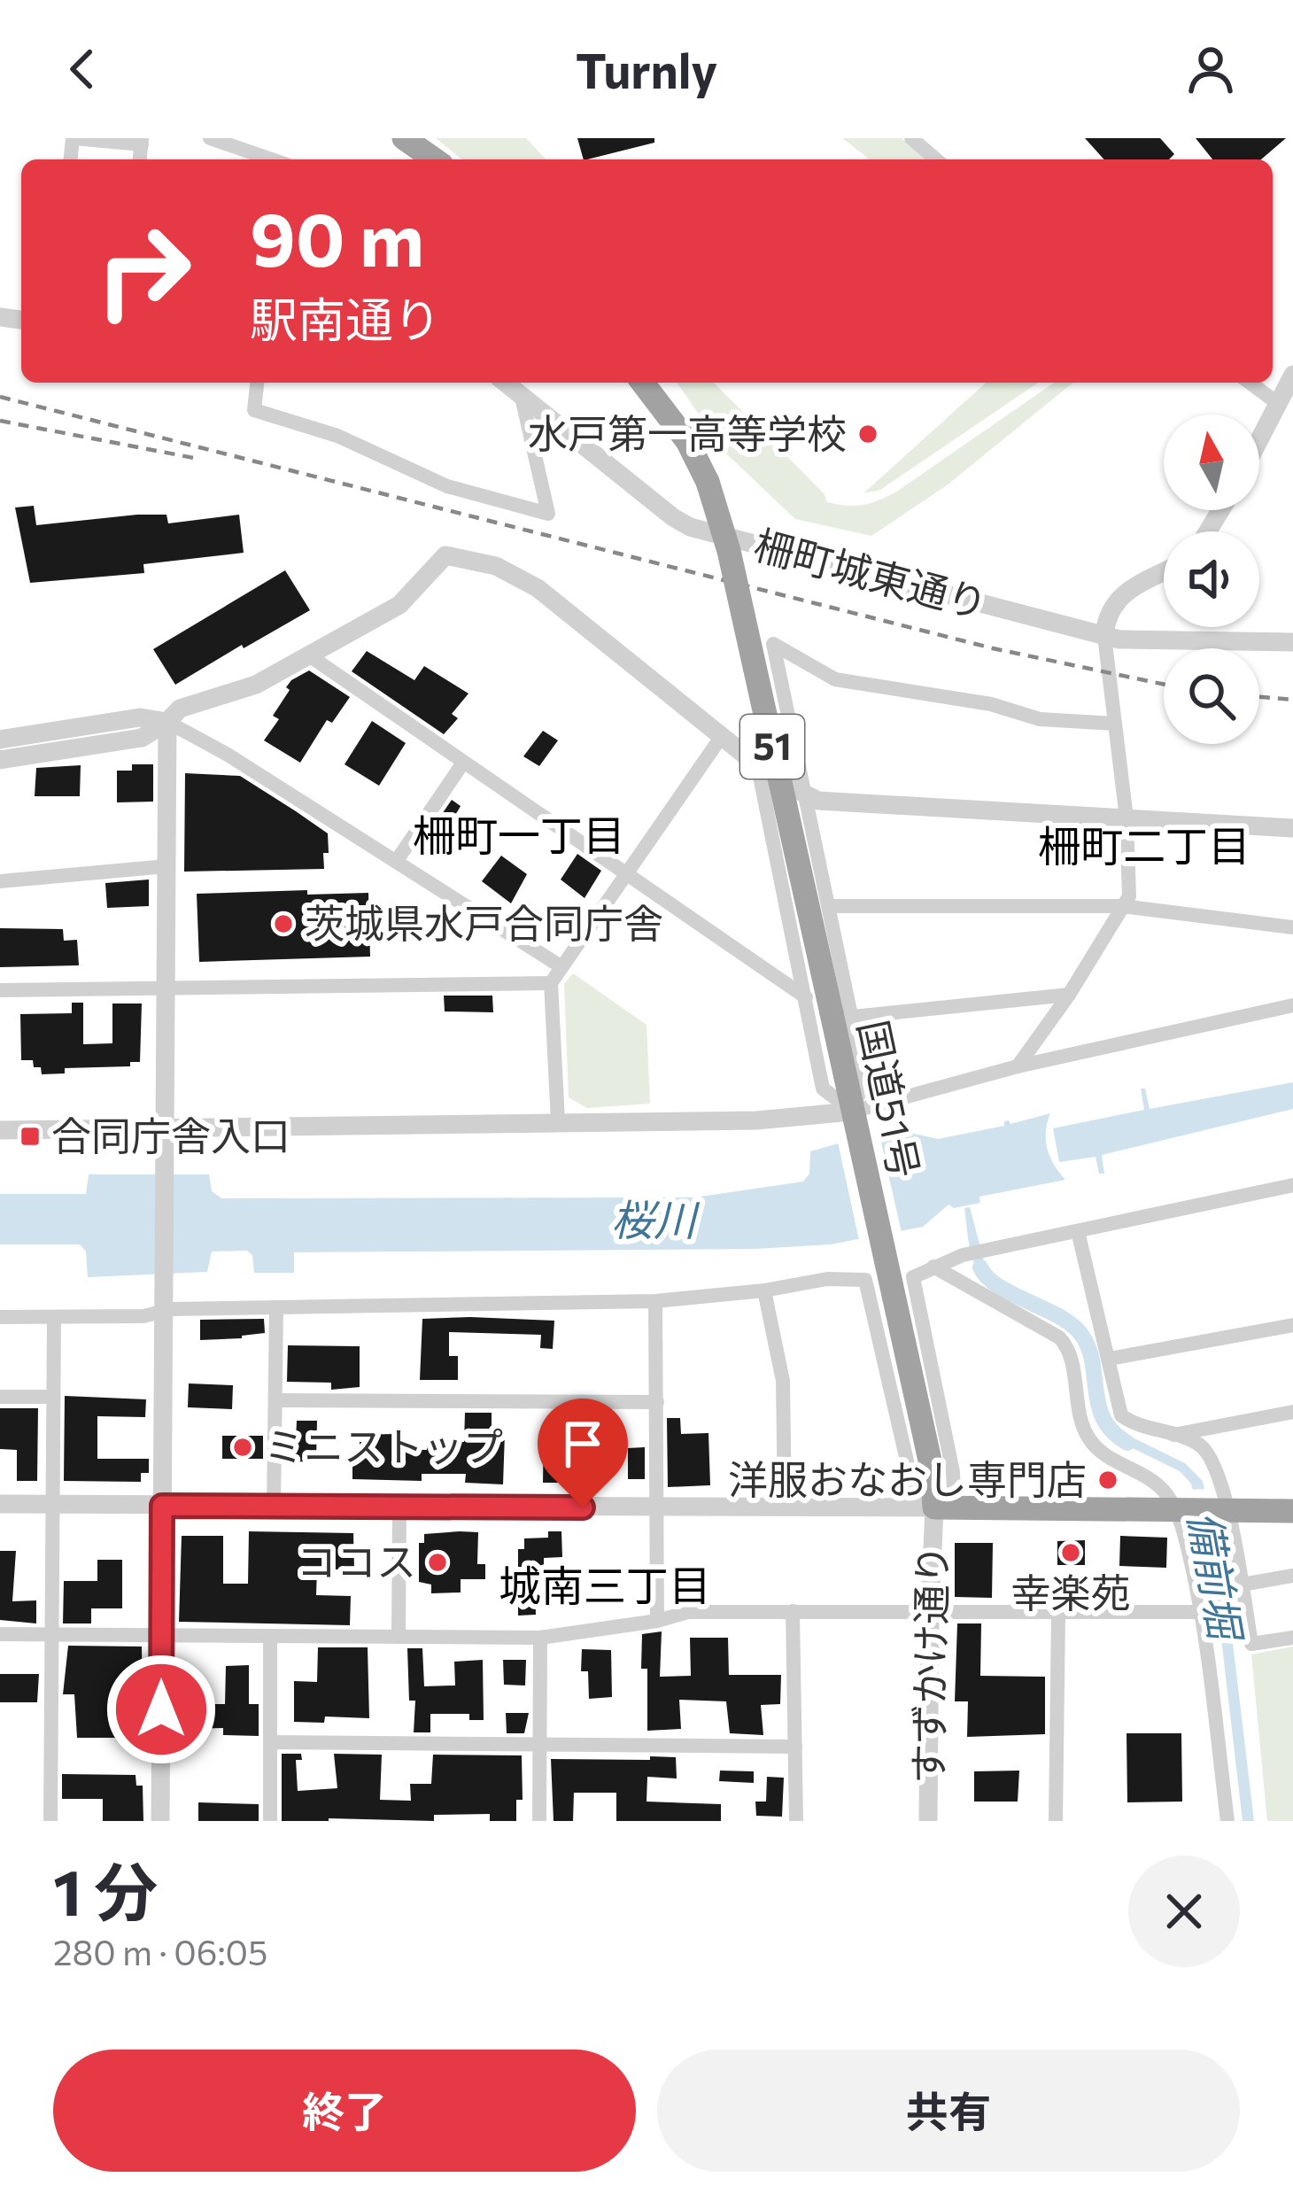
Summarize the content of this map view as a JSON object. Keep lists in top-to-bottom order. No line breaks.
{"streets":{"highway":["51","国道51号"],"street":["柵町城東通り","すずかけ通り"]},"crossings":[["国道51号","すずかけ通り"]],"districts":["柵町一丁目","柵町二丁目","城南三丁目"],"water":["桜川","備前堀"],"places":{"other":["水戸第一高等学校","茨城県水戸合同庁舎","ミニストップ","洋服おなおし専門店","幸楽苑","ココス"],"transit":["合同庁舎入口"]},"north":"top","page":{"header":"Turnly","turn":["90 m","駅南通り"],"heading":["1 分","280 m · 06:05"],"buttons":["終了","共有"]}}
